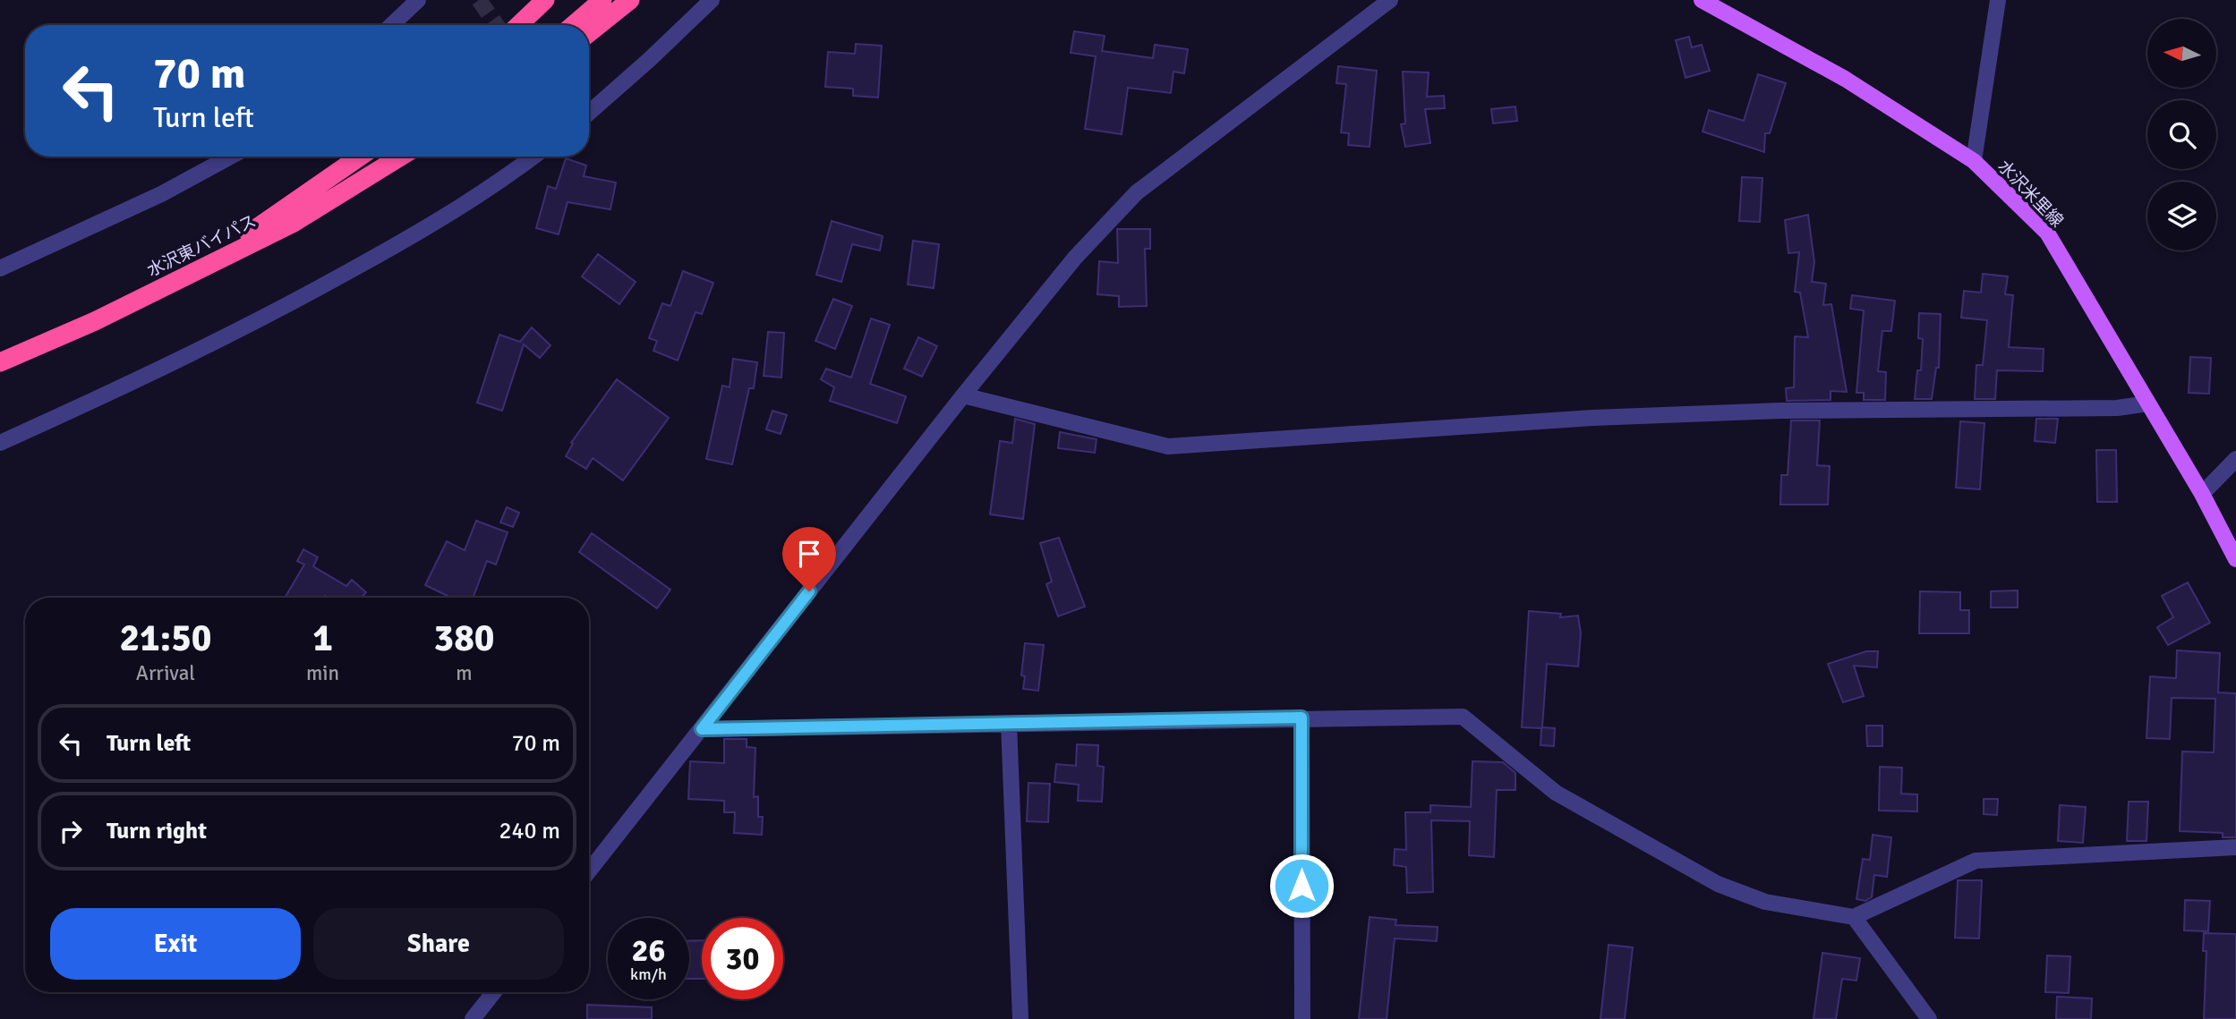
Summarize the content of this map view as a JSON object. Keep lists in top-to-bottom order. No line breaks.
{"streets":{"highway":["水沢東バイパス"],"main road":["水沢米里線"]},"north":"left","page":{"turn":["70 m","Turn left"],"eta":["21:50","Arrival","1","min","380","m"],"list":[{"name":"Turn left","value":"70 m"},{"name":"Turn right","value":"240 m"}],"buttons":["Exit","Share"],"speed":"26 km/h","limit":"30"}}
